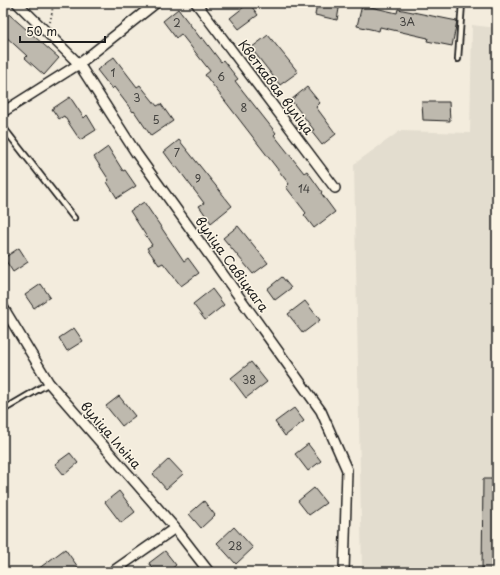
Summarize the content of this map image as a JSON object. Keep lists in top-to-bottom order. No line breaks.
{"streets":{"street":["Кветкавая вуліца","вуліца Савіцкага","вуліца Ільіна"]},"house_numbers":["3А","2","1","6","3","8","5","7","9","14","38","28"],"scale_bar":"50 m"}
